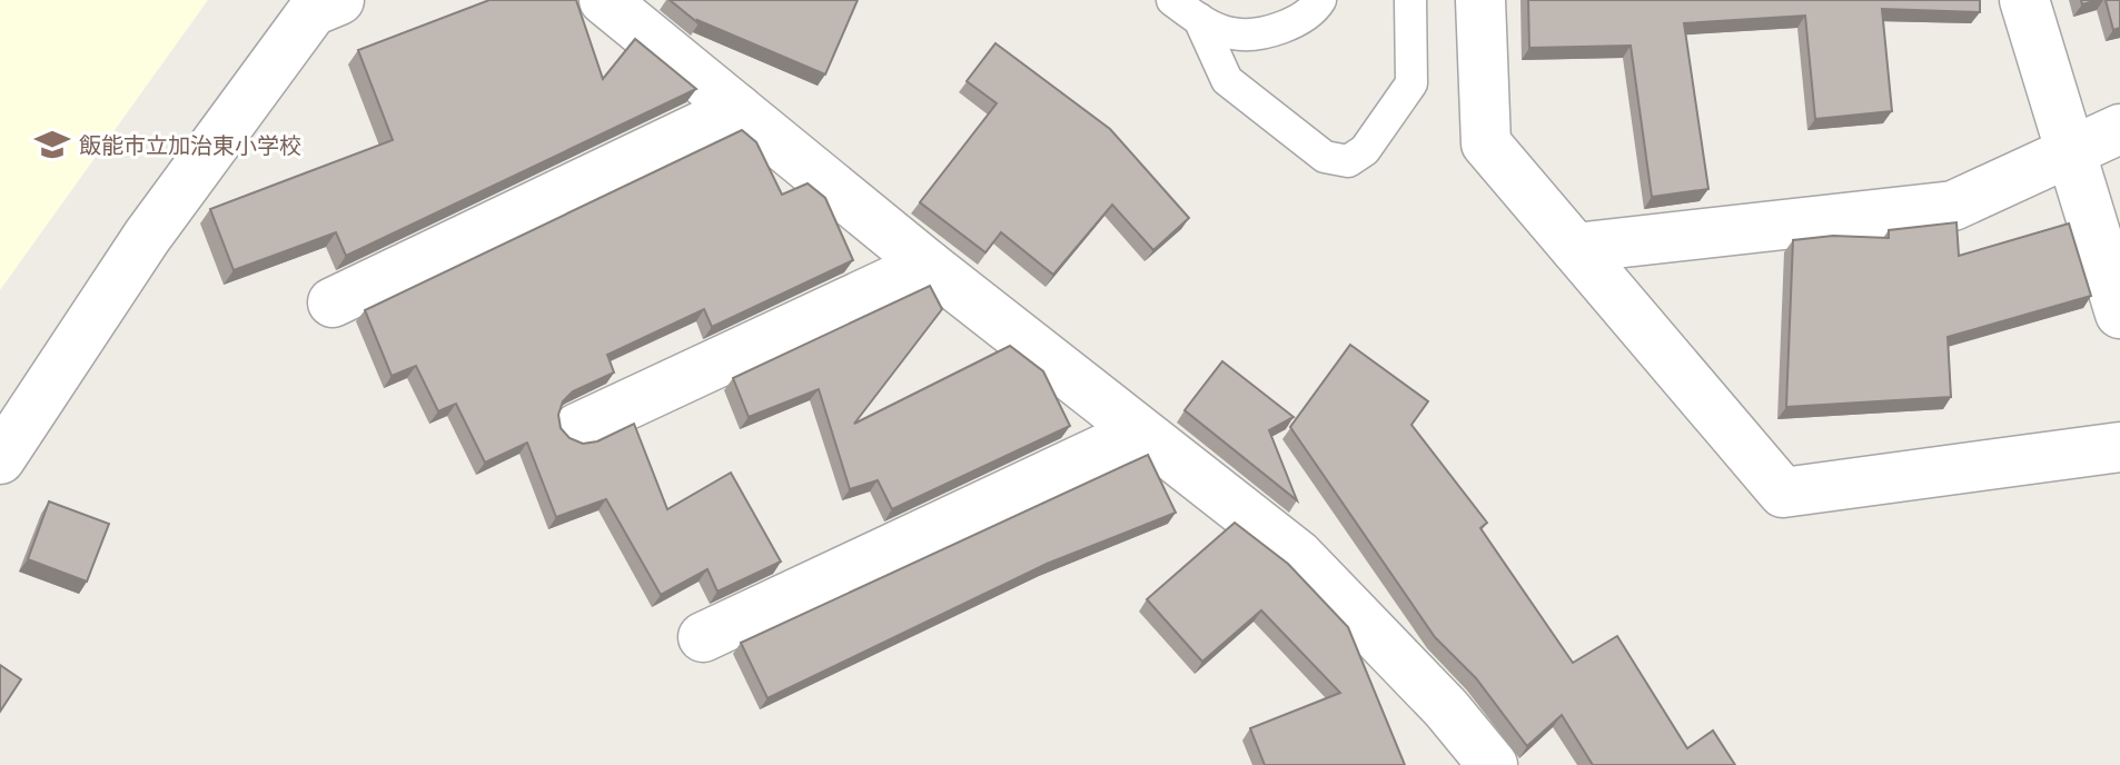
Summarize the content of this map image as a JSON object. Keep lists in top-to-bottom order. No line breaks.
{"places":{"school or university":["飯能市立加治東小学校"]}}
